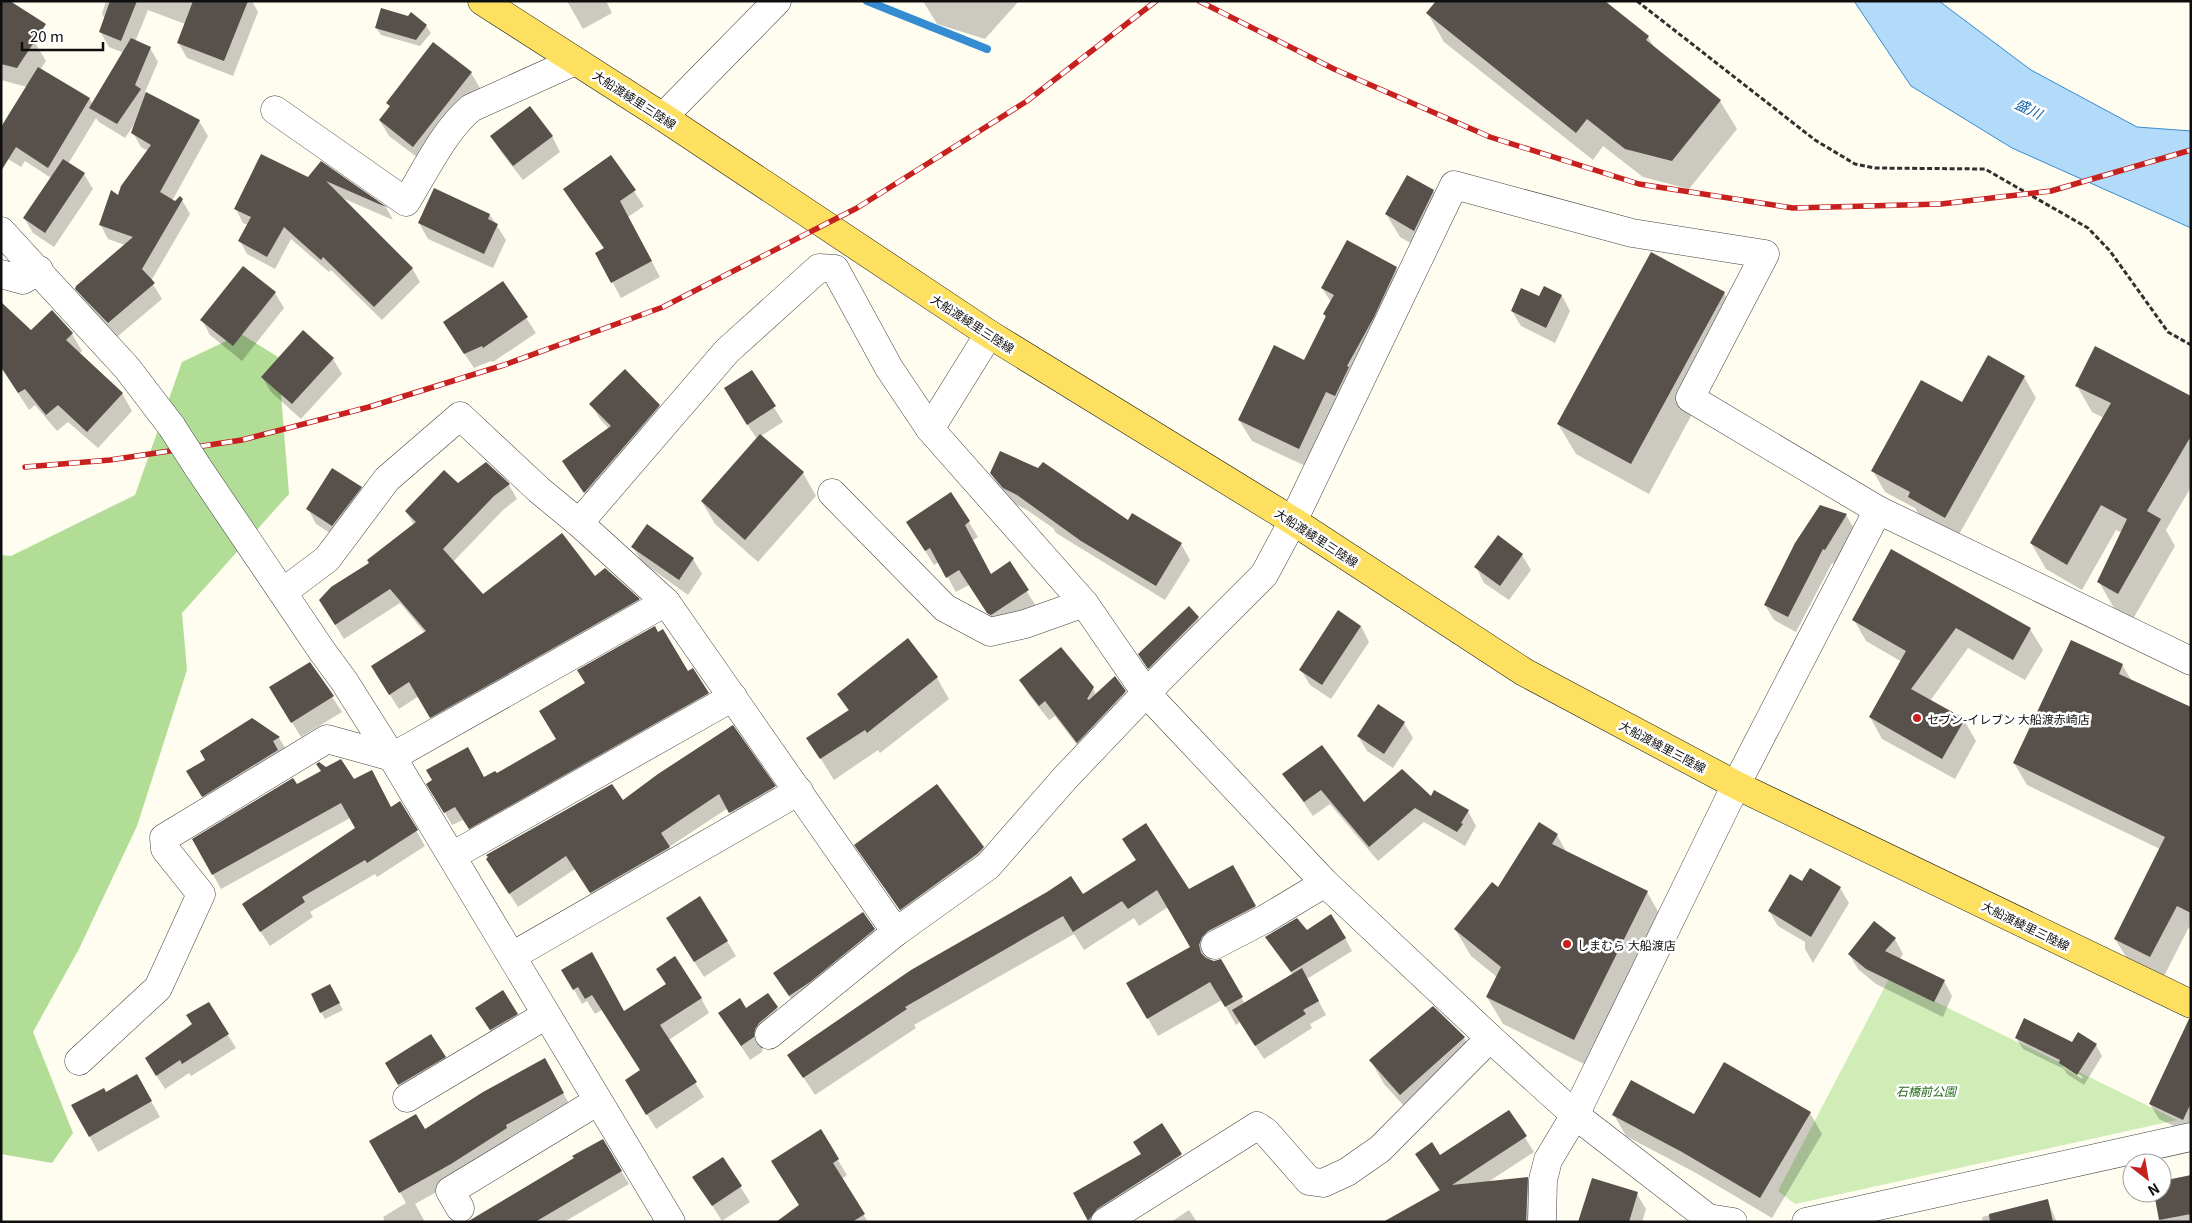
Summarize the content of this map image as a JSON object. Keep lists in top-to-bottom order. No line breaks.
{"streets":{"main road":["大船渡綾里三陸線"]},"water":["盛川"],"parks":["石橋前公園"],"places":["セブン-イレブン 大船渡赤崎店","しまむら 大船渡店"],"scale_bar":"20 m","north":"bottom right"}
